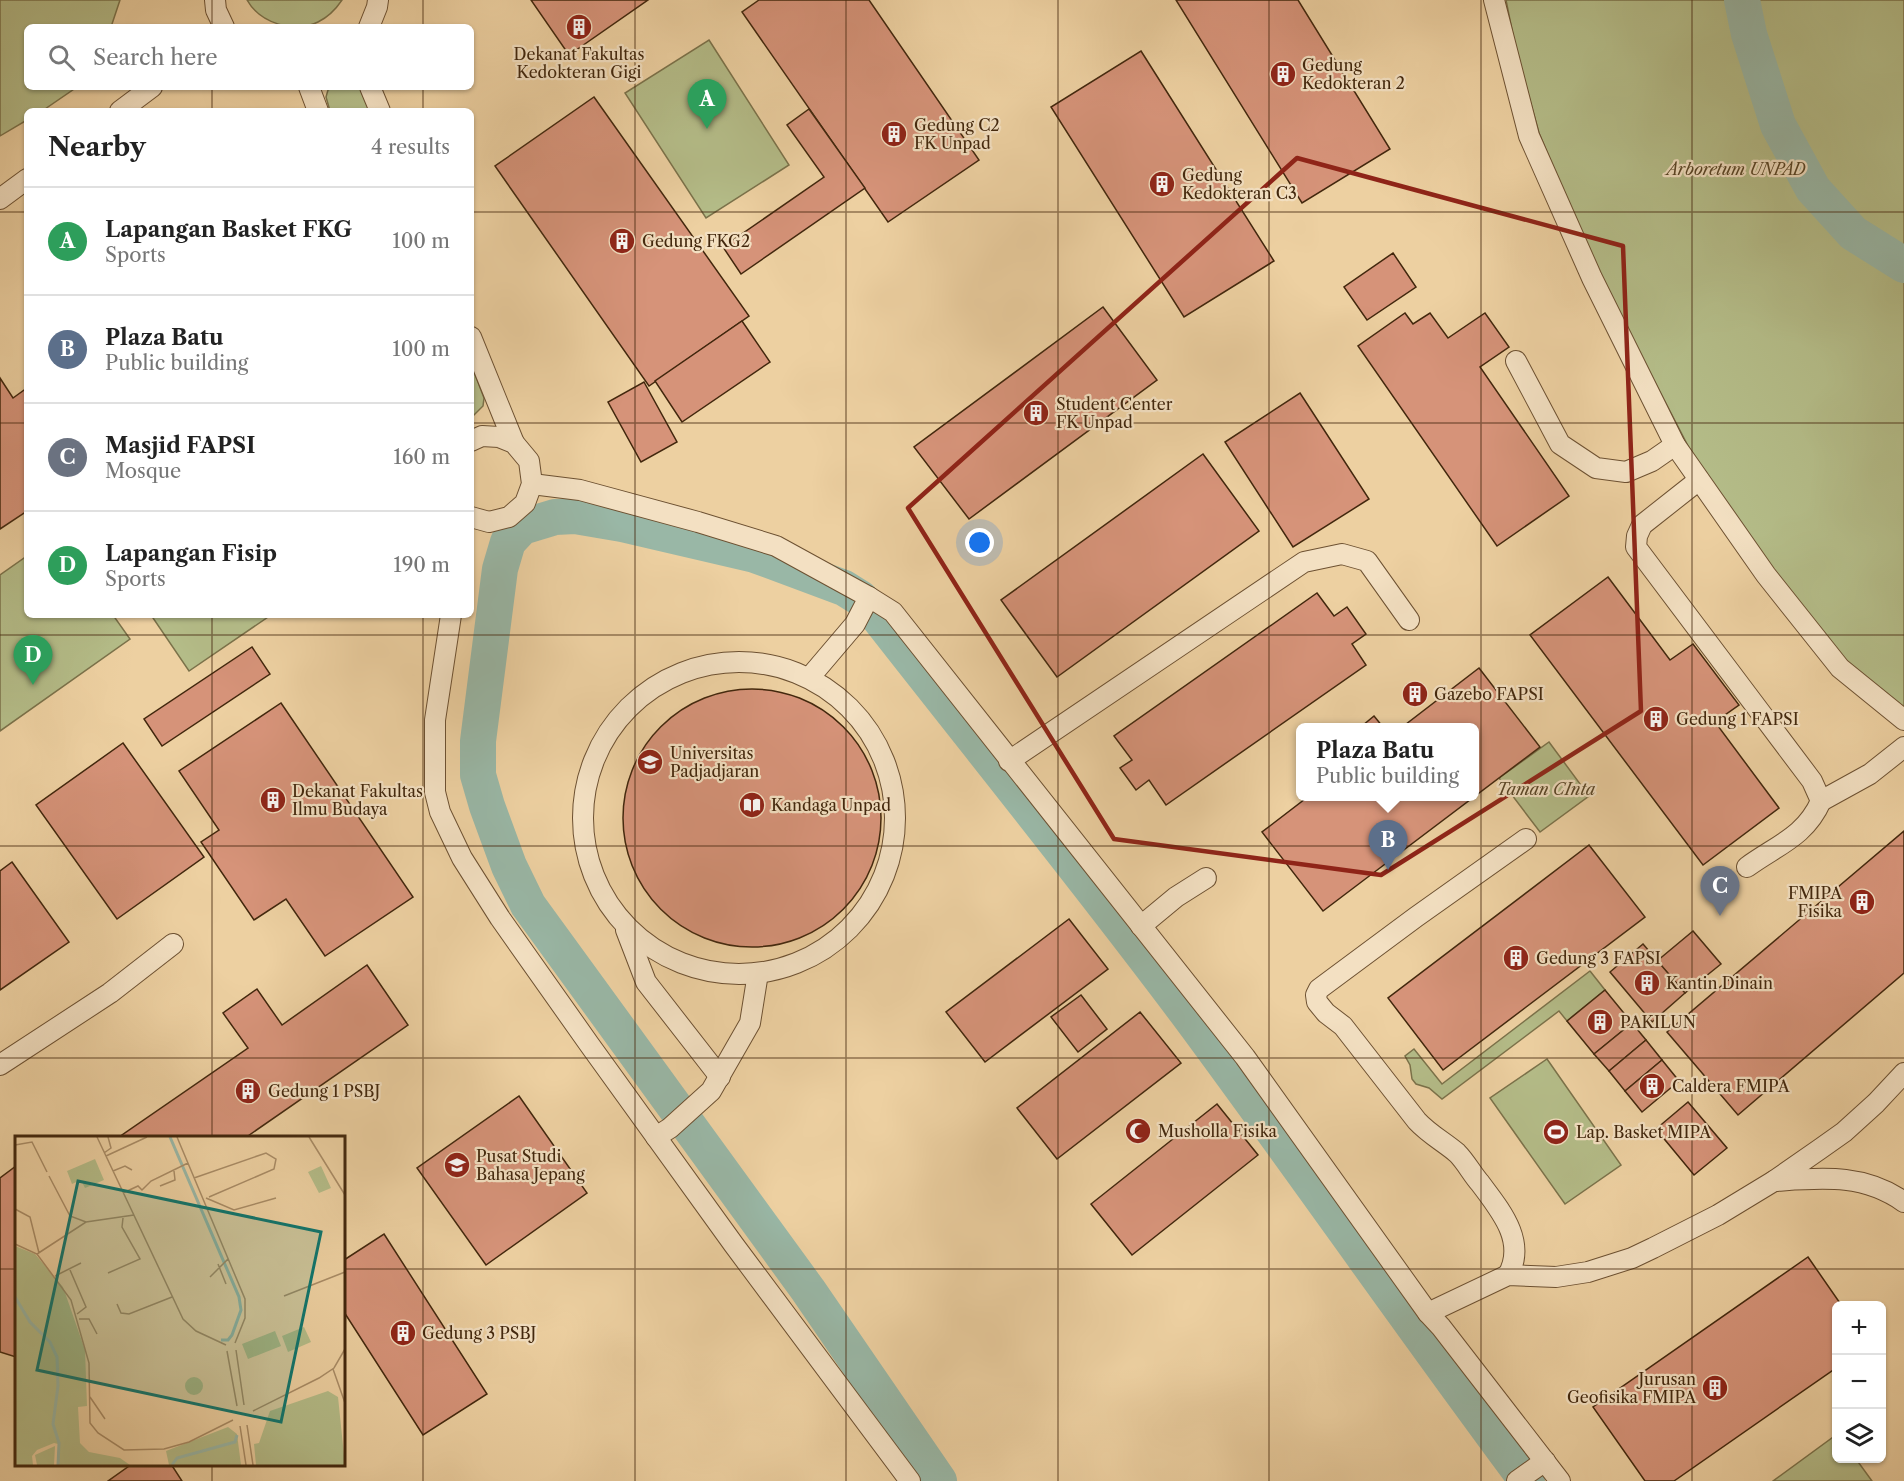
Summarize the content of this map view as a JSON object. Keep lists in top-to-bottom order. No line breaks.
{"parks":["Arboretum UNPAD","Taman CInta"],"places":{"building":["Dekanat Fakultas Kedokteran Gigi","Gedung Kedokteran 2","Gedung C2 FK Unpad","Gedung Kedokteran C3","Gedung FKG2","Student Center FK Unpad","Gazebo FAPSI","Gedung 1 FAPSI","Dekanat Fakultas Ilmu Budaya","FMIPA Fisika","Gedung 3 FAPSI","Kantin Dinain","PAKILUN","Caldera FMIPA","Gedung 1 PSBJ","Gedung 3 PSBJ","Jurusan Geofisika FMIPA"],"school or university":["Universitas Padjadjaran","Pusat Studi Bahasa Jepang"],"library":["Kandaga Unpad"],"mosque":["Musholla Fisika"],"sports":["Lap. Basket MIPA"]},"page":{"search":"Search here","pins":["A","D","B","C"],"heading":["Nearby","4 results"],"list":[{"mark":"A","name":"Lapangan Basket FKG","note":"Sports","value":"100 m"},{"mark":"B","name":"Plaza Batu","note":"Public building","value":"100 m"},{"mark":"C","name":"Masjid FAPSI","note":"Mosque","value":"160 m"},{"mark":"D","name":"Lapangan Fisip","note":"Sports","value":"190 m"}],"popup":["Plaza Batu","Public building"],"map_buttons":["+","−"]}}
